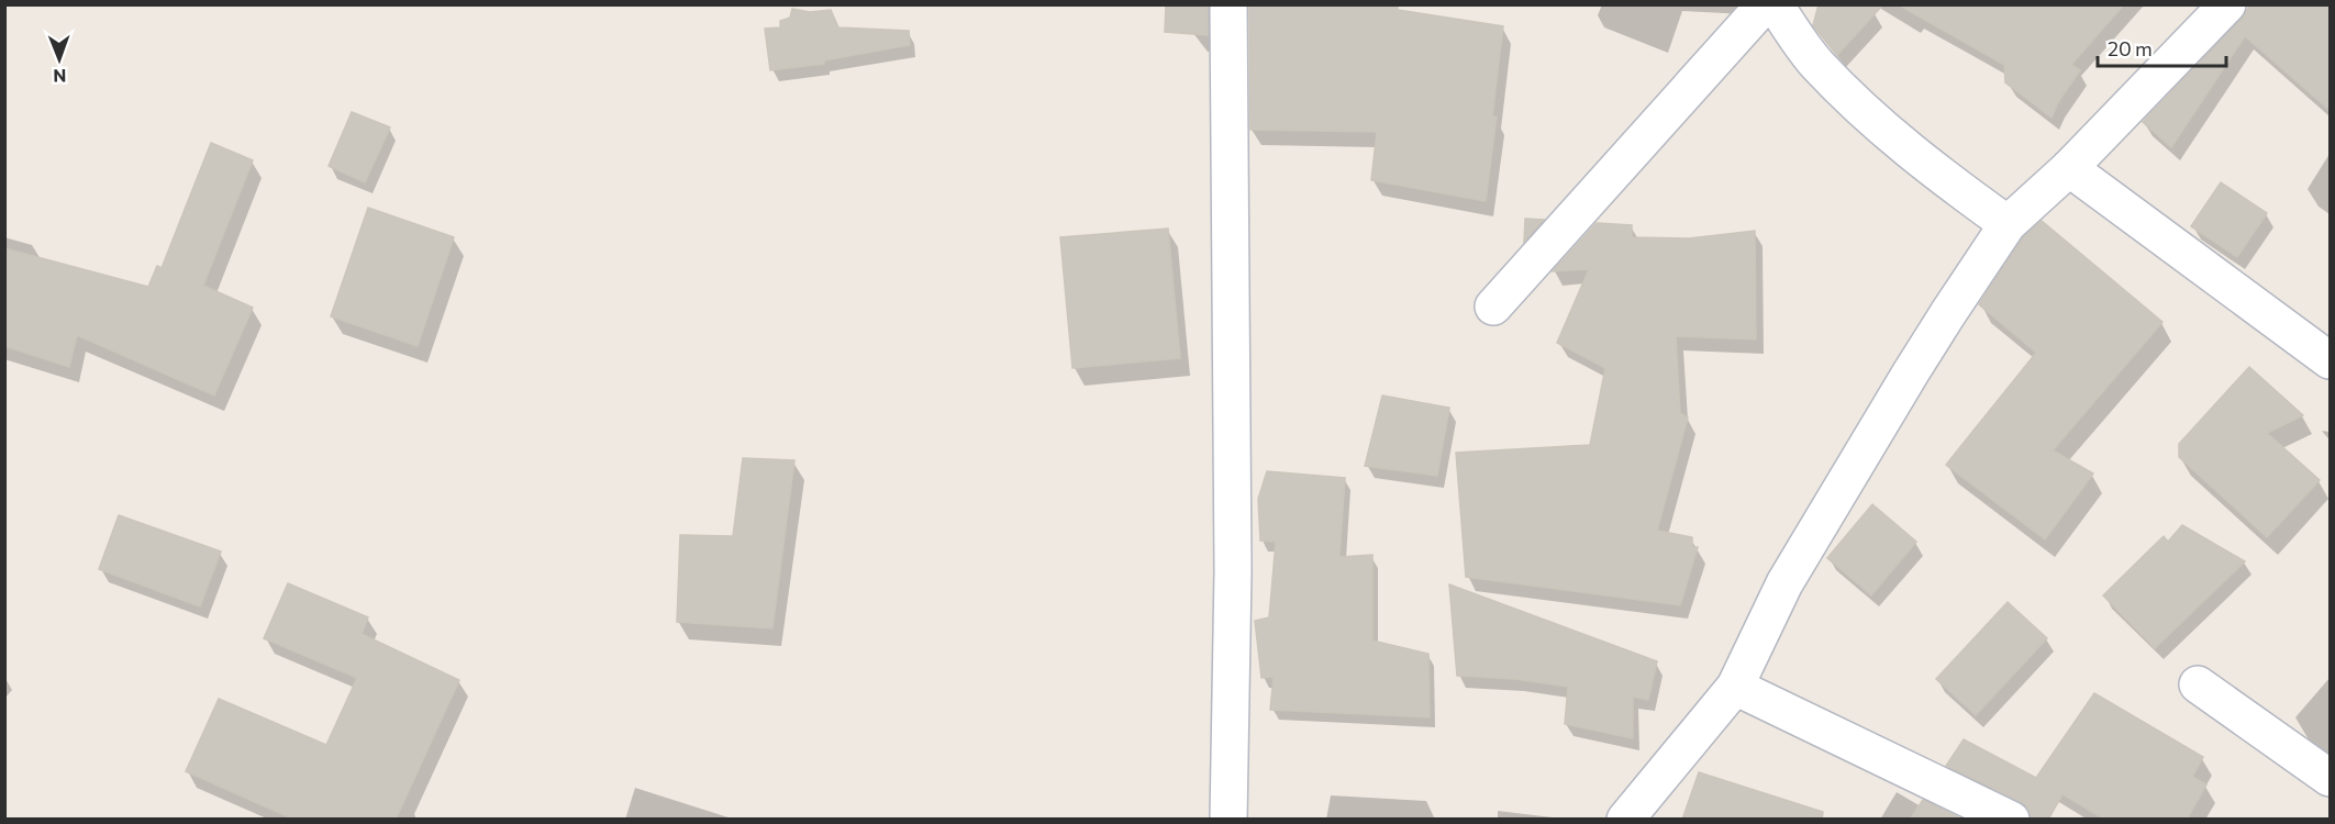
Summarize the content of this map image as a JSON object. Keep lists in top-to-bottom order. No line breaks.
{"scale_bar":"20 m","north":"bottom"}
